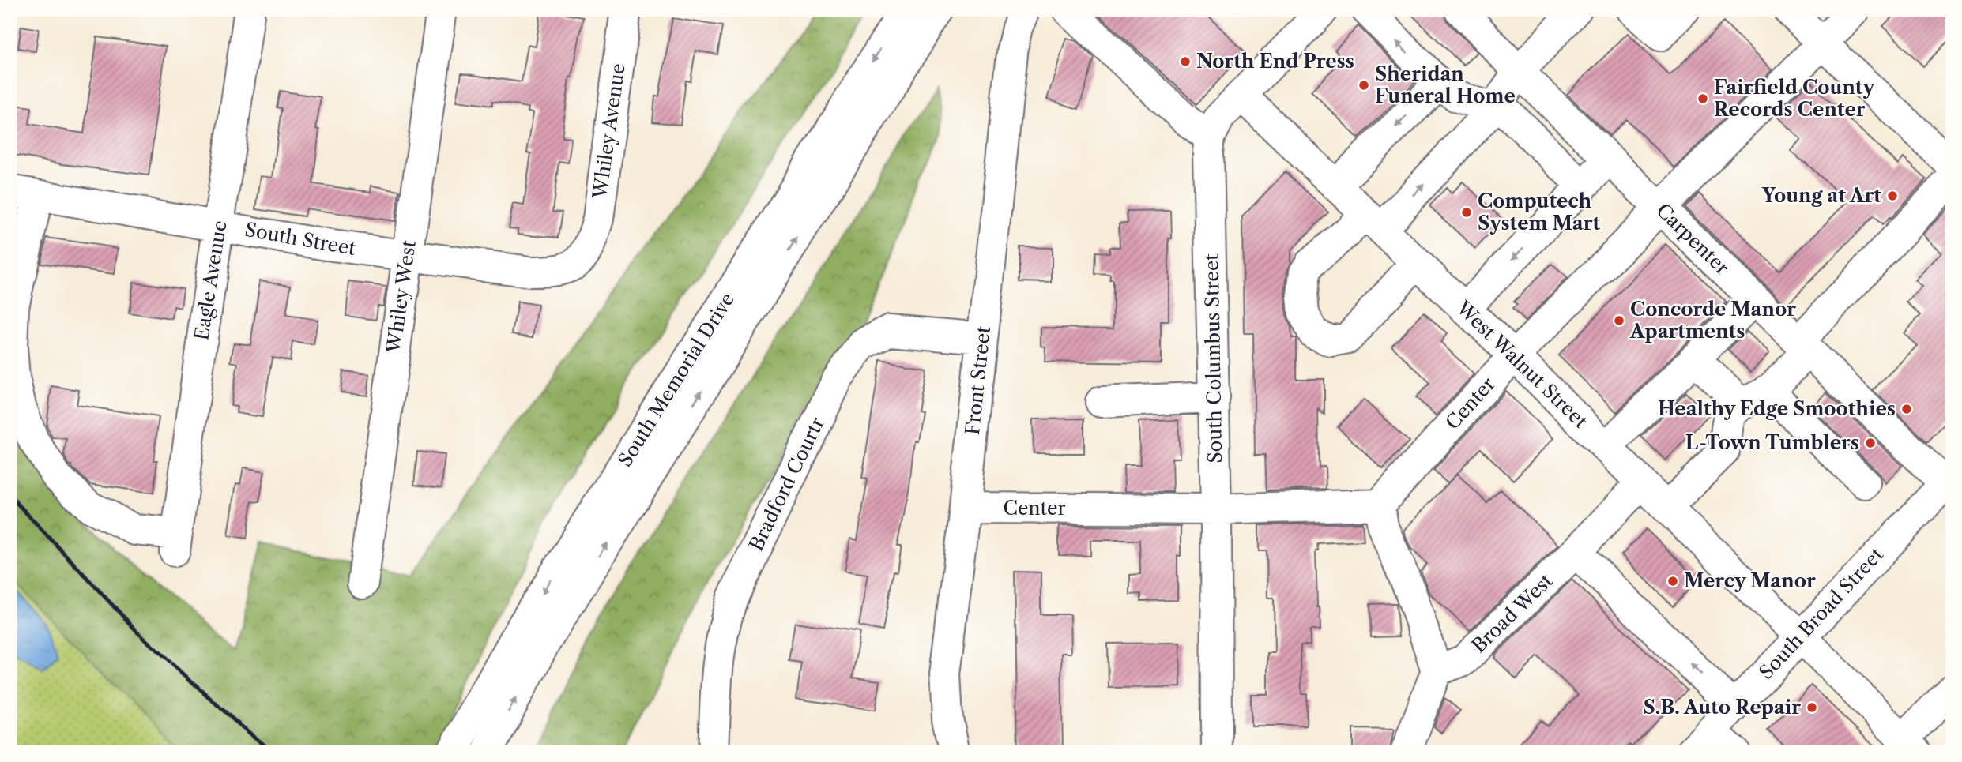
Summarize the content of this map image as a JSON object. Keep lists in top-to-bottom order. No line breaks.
{"streets":{"main road":["Whiley Avenue","South Street","Carpenter","Eagle Avenue","Whiley West","South Columbus Street","West Walnut Street","South Memorial Drive","Front Street","Center","Bradford Courtr","Broad West","South Broad Street"]},"crossings":[["Whiley Avenue","South Street"],["South Street","Eagle Avenue"],["South Street","Whiley West"],["Carpenter","Center"],["Carpenter","South Broad Street"],["South Columbus Street","West Walnut Street"],["South Columbus Street","Center"],["West Walnut Street","Center"],["West Walnut Street","Broad West"],["West Walnut Street","South Broad Street"],["Front Street","Center"],["Front Street","Bradford Courtr"]],"places":["North End Press","Sheridan Funeral Home","Fairfield County Records Center","Young at Art","Computech System Mart","Concorde Manor Apartments","Healthy Edge Smoothies","L-Town Tumblers","Mercy Manor","S.B. Auto Repair"]}
